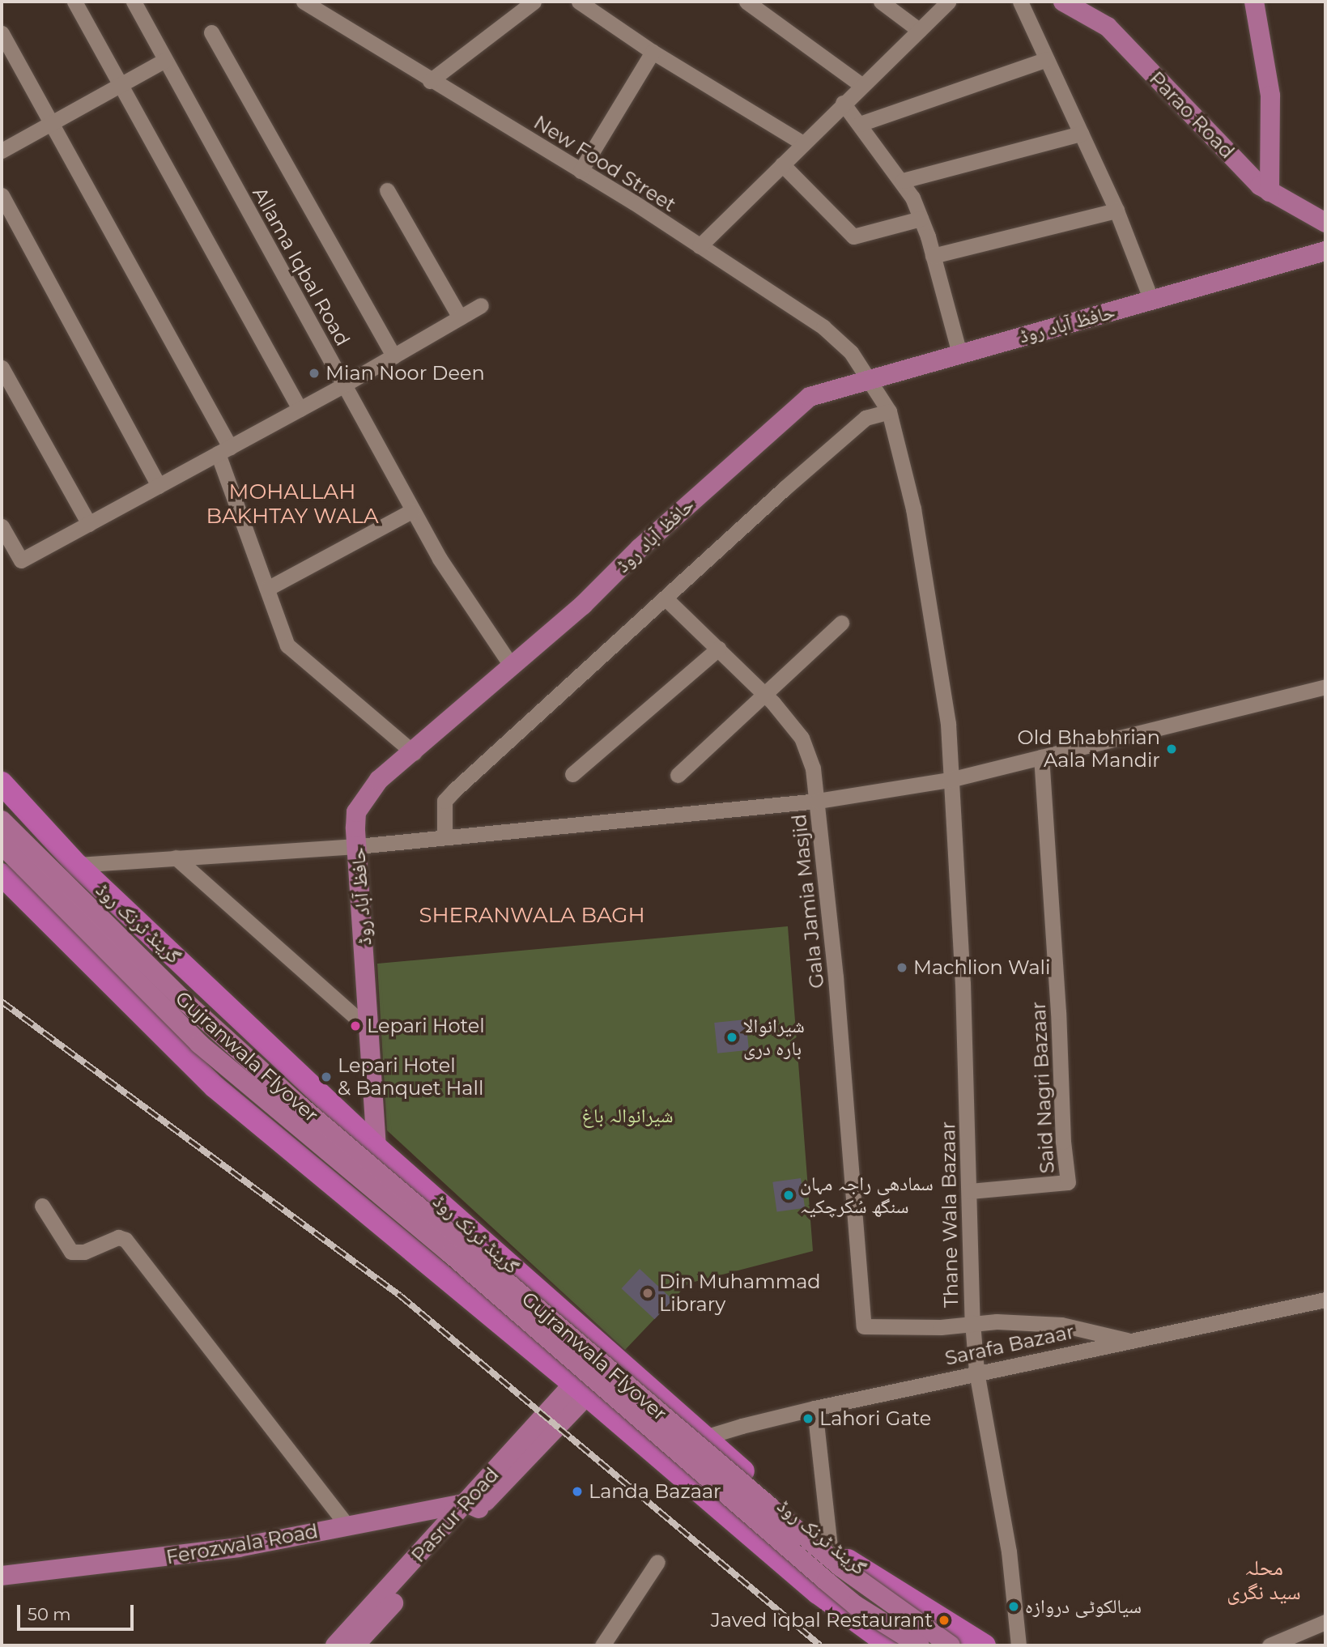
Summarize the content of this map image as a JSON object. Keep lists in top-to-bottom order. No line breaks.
{"streets":{"highway":["گرینڈ ٹرنک روڈ"],"main road":["Parao Road","حافظ آباد روڈ","Gujranwala Flyover","Pasrur Road","Ferozwala Road"],"street":["New Food Street","Allama Iqbal Road","Gala Jamia Masjid","Said Nagri Bazaar","Thane Wala Bazaar","Sarafa Bazaar"]},"crossings":[["New Food Street","حافظ آباد روڈ"],["New Food Street","Thane Wala Bazaar"],["Allama Iqbal Road","حافظ آباد روڈ"],["حافظ آباد روڈ","گرینڈ ٹرنک روڈ"],["Gala Jamia Masjid","Thane Wala Bazaar"],["گرینڈ ٹرنک روڈ","Sarafa Bazaar"],["Said Nagri Bazaar","Thane Wala Bazaar"],["Thane Wala Bazaar","Sarafa Bazaar"],["Pasrur Road","Ferozwala Road"]],"districts":["MOHALLAH BAKHTAY WALA","SHERANWALA BAGH","محلہ سید نگری"],"parks":["شیرانوالہ باغ"],"places":["Mian Noor Deen","Old Bhabhrian Aala Mandir","Machlion Wali","Lepari Hotel","شیرانوالا بارہ دری","Lepari Hotel & Banquet Hall","سمادھی راجہ مہان سنگھ سُکرچکیہ","Din Muhammad Library","Lahori Gate","Landa Bazaar","سیالکوٹی دروازہ","Javed Iqbal Restaurant"],"scale_bar":"50 m"}
